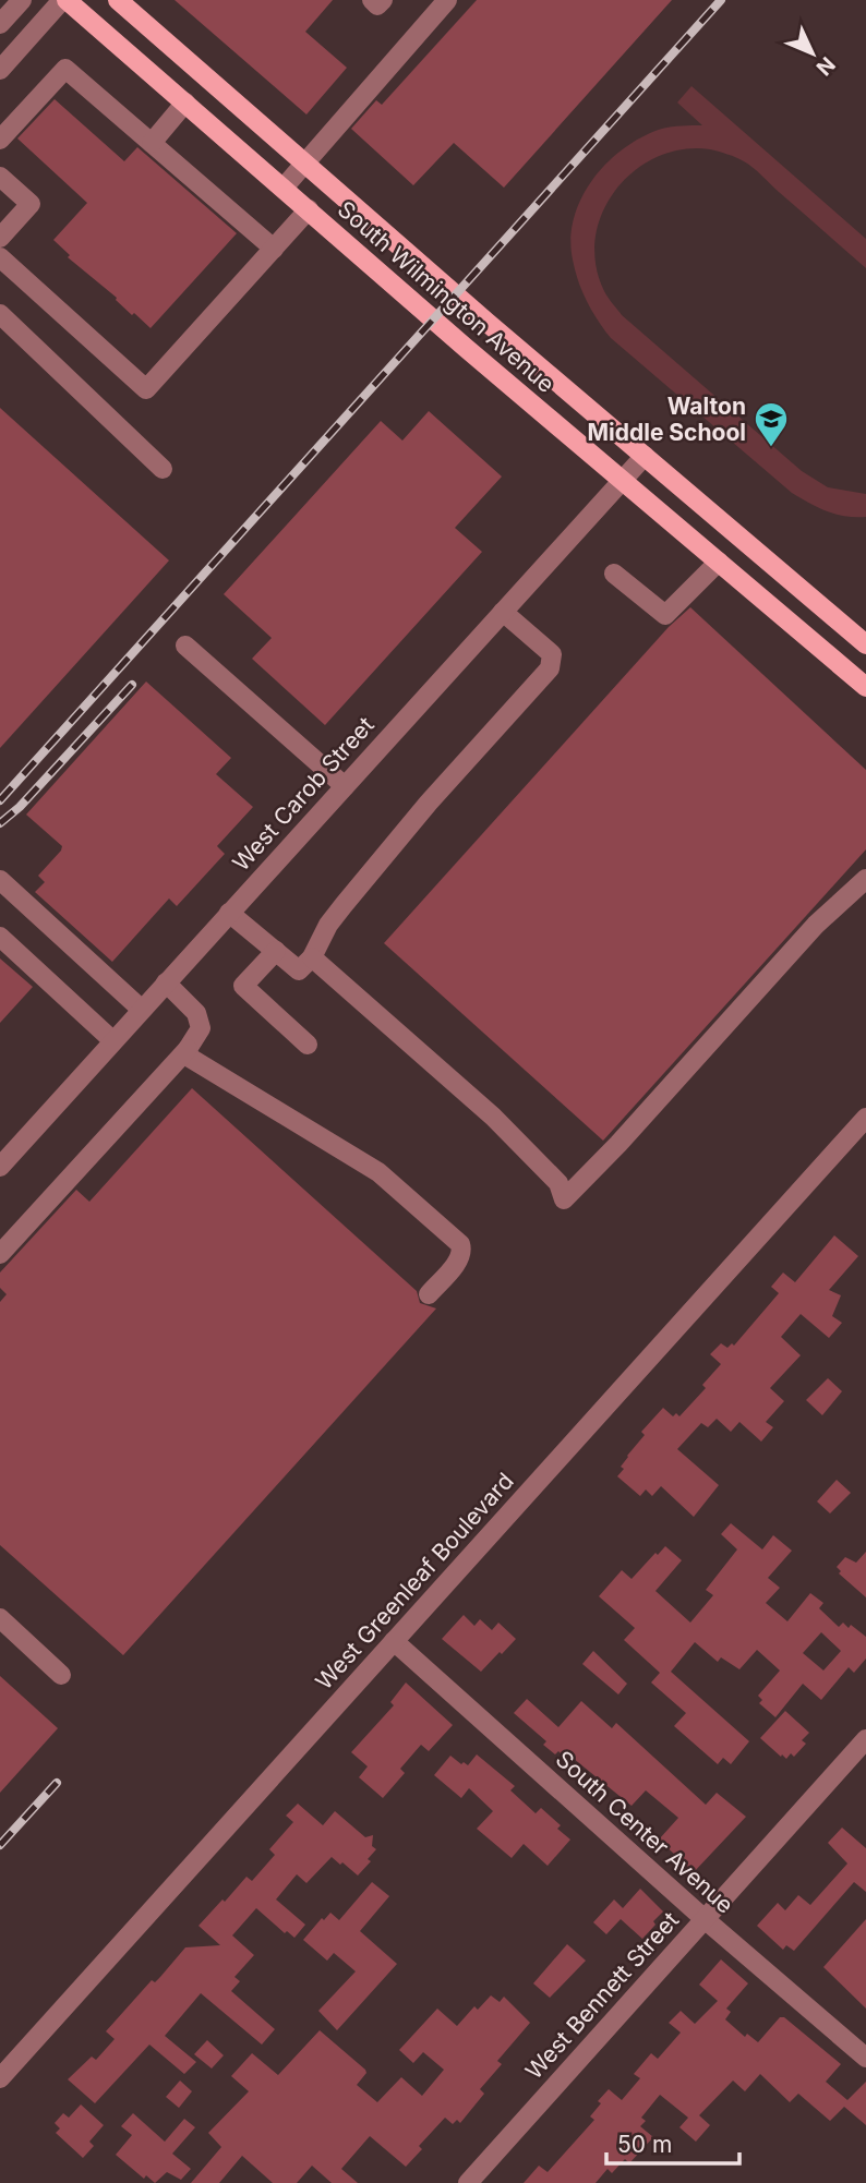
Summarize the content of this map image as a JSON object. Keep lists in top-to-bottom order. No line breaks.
{"streets":{"main road":["South Wilmington Avenue"],"street":["West Carob Street","West Greenleaf Boulevard","South Center Avenue","West Bennett Street"]},"crossings":[["South Wilmington Avenue","West Carob Street"],["West Greenleaf Boulevard","South Center Avenue"],["South Center Avenue","West Bennett Street"]],"places":{"school or university":["Walton Middle School"]},"scale_bar":"50 m","north":"bottom right"}
